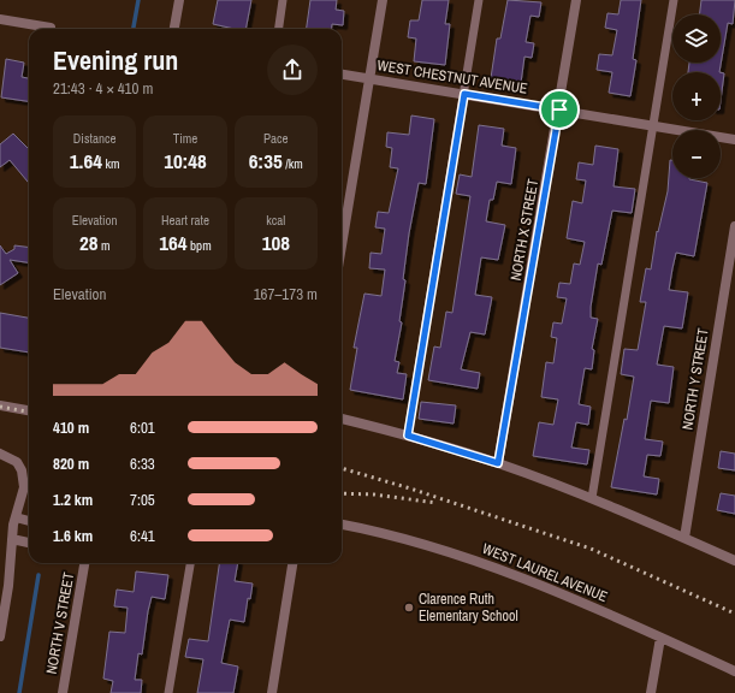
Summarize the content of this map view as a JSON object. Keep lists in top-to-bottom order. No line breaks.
{"streets":{"street":["WEST CHESTNUT AVENUE","NORTH X STREET","NORTH Y STREET","WEST LAUREL AVENUE","NORTH V STREET"]},"crossings":[["WEST CHESTNUT AVENUE","NORTH X STREET"]],"places":["Clarence Ruth Elementary School"],"page":{"map_buttons":["+","−"],"heading":["Evening run","21:43 · 4 × 410 m"],"stats":[["Distance","1.64 km"],["Time","10:48"],["Pace","6:35 /km"],["Elevation","28 m"],["Heart rate","164 bpm"],["kcal","108"]],"chart":["Elevation","167–173 m"],"list":[{"name":"410 m","note":"6:01"},{"name":"820 m","note":"6:33"},{"name":"1.2 km","note":"7:05"},{"name":"1.6 km","note":"6:41"}]}}
